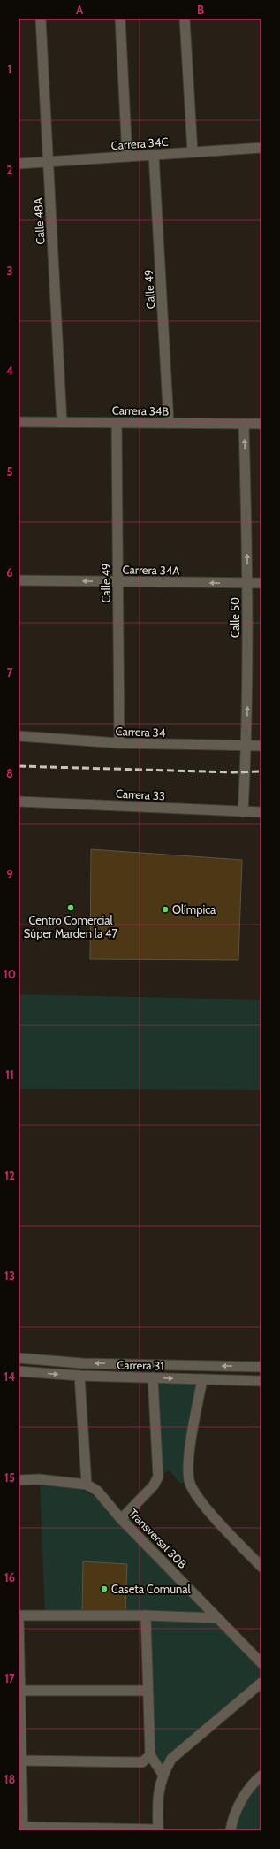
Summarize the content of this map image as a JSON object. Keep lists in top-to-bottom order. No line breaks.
{"streets":{"street":["Carrera 34C","Calle 48A","Calle 49","Carrera 34B","Carrera 34A","Calle 50","Carrera 34","Carrera 33","Carrera 31","Transversal 30B"]},"crossings":[["Carrera 34C","Calle 48A"],["Carrera 34C","Calle 49"],["Calle 48A","Carrera 34B"],["Calle 49","Carrera 34B"],["Calle 49","Carrera 34A"],["Calle 49","Carrera 34"],["Carrera 34B","Calle 50"],["Carrera 34A","Calle 50"],["Calle 50","Carrera 34"],["Calle 50","Carrera 33"]],"one_way":["Carrera 34A","Calle 50"],"places":["Centro Comercial Súper Marden la 47","Olímpica","Caseta Comunal"],"grid":{"columns":["A","B"],"rows":["1","2","3","4","5","6","7","8","9","10","11","12","13","14","15","16","17","18"]}}
